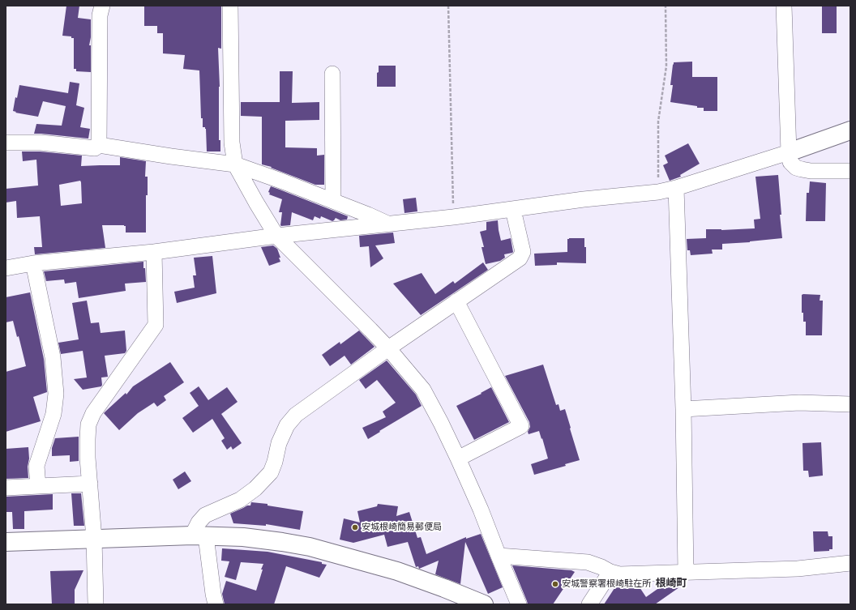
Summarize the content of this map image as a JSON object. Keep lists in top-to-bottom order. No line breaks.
{"districts":["根崎町"],"places":["安城根崎簡易郵便局","安城警察署根崎駐在所"]}
